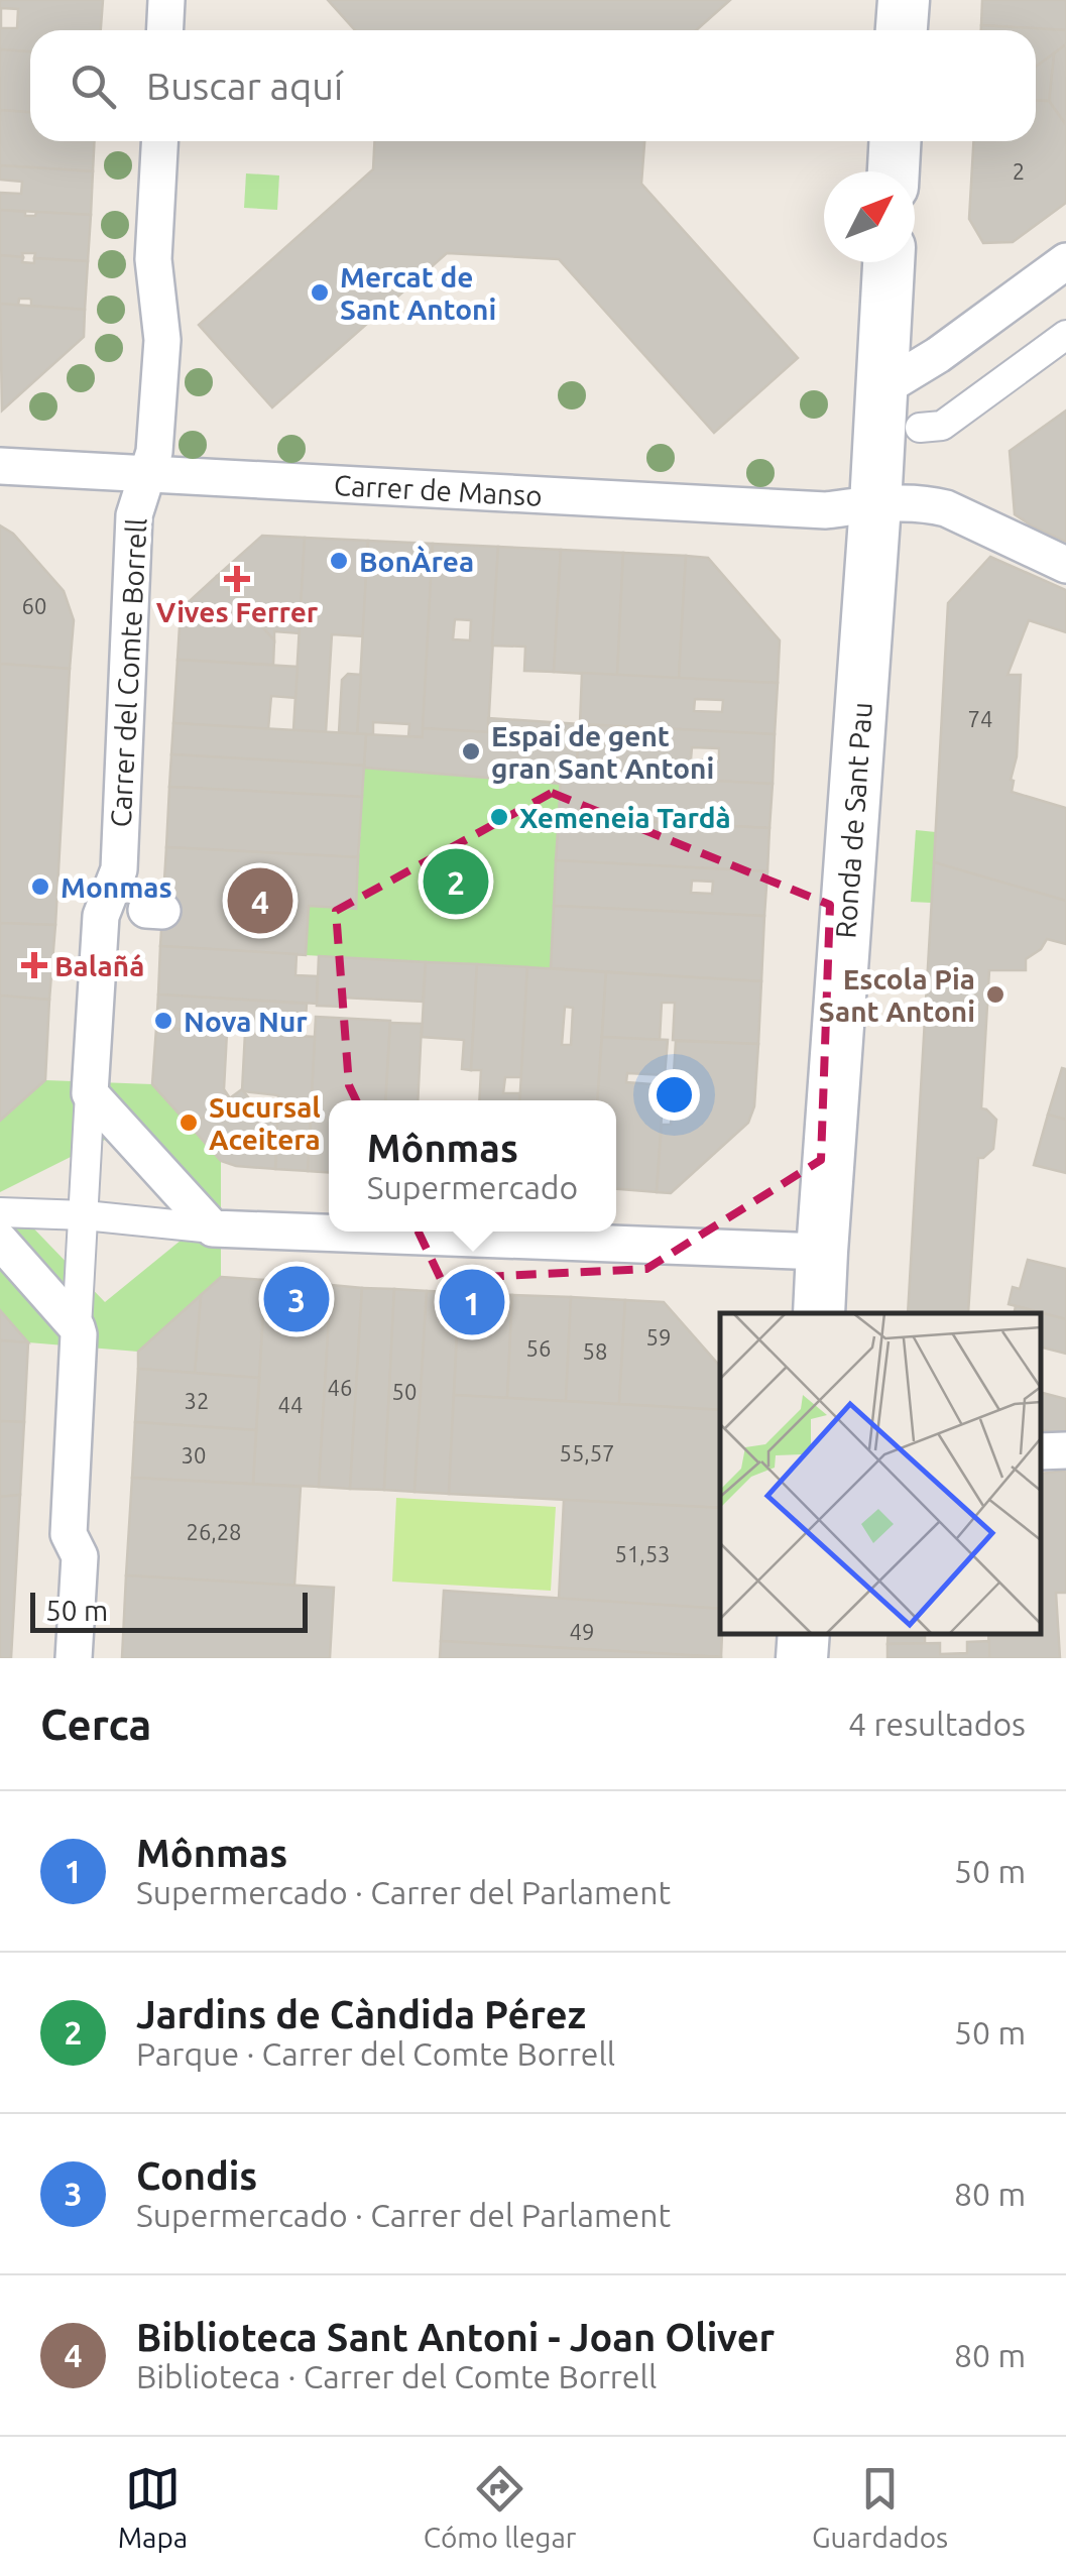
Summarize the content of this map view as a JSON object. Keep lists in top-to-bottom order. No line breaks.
{"streets":{"main road":["Ronda de Sant Pau"],"street":["Carrer de Manso","Carrer del Comte Borrell"]},"crossings":[["Carrer de Manso","Carrer del Comte Borrell"],["Carrer de Manso","Ronda de Sant Pau"]],"places":{"other":["Mercat de Sant Antoni","BonÀrea","Espai de gent gran Sant Antoni","Xemeneia Tardà","Monmas","Escola Pia Sant Antoni","Nova Nur","Sucursal Aceitera"],"health":["Vives Ferrer","Balañá"]},"house_numbers":["2","60","74","59","56","58","46","50","32","44","55,57","30","26,28","51,53","49"],"scale_bar":"50 m","north":"top right","page":{"search":"Buscar aquí","pins":["2","4","3","1"],"popup":["Mônmas","Supermercado"],"scale":"50 m","heading":["Cerca","4 resultados"],"list":[{"mark":"1","name":"Mônmas","note":"Supermercado · Carrer del Parlament","value":"50 m"},{"mark":"2","name":"Jardins de Càndida Pérez","note":"Parque · Carrer del Comte Borrell","value":"50 m"},{"mark":"3","name":"Condis","note":"Supermercado · Carrer del Parlament","value":"80 m"},{"mark":"4","name":"Biblioteca Sant Antoni - Joan Oliver","note":"Biblioteca · Carrer del Comte Borrell","value":"80 m"}],"nav":["Mapa","Cómo llegar","Guardados"]}}
